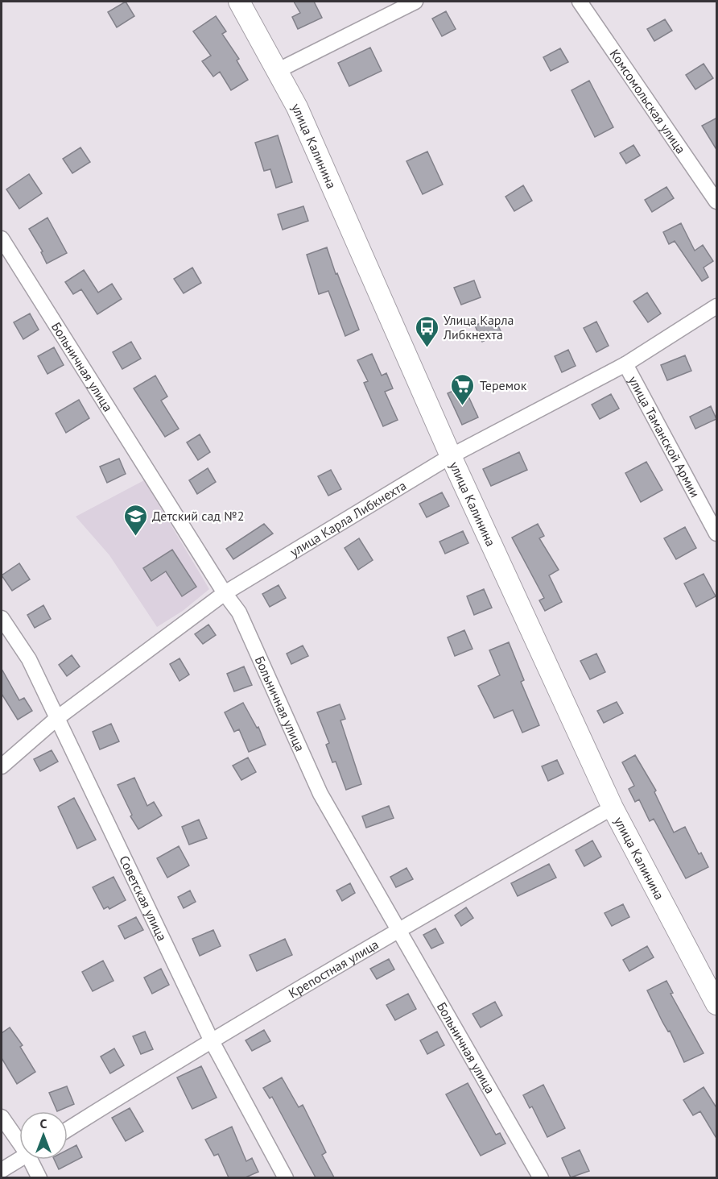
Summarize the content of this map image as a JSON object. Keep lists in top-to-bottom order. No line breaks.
{"streets":{"street":["Комсомольская улица","улица Калинина","Больничная улица","улица Таманской Армии","улица Карла Либкнехта","Советская улица","Крепостная улица"]},"crossings":[["улица Калинина","улица Карла Либкнехта"],["улица Калинина","Крепостная улица"],["Больничная улица","улица Карла Либкнехта"],["Больничная улица","Крепостная улица"],["улица Таманской Армии","улица Карла Либкнехта"],["улица Карла Либкнехта","Советская улица"],["Советская улица","Крепостная улица"]],"places":{"bus stop":["Улица Карла Либкнехта"],"supermarket":["Теремок"],"school or university":["Детский сад №2"]},"north":"top"}
